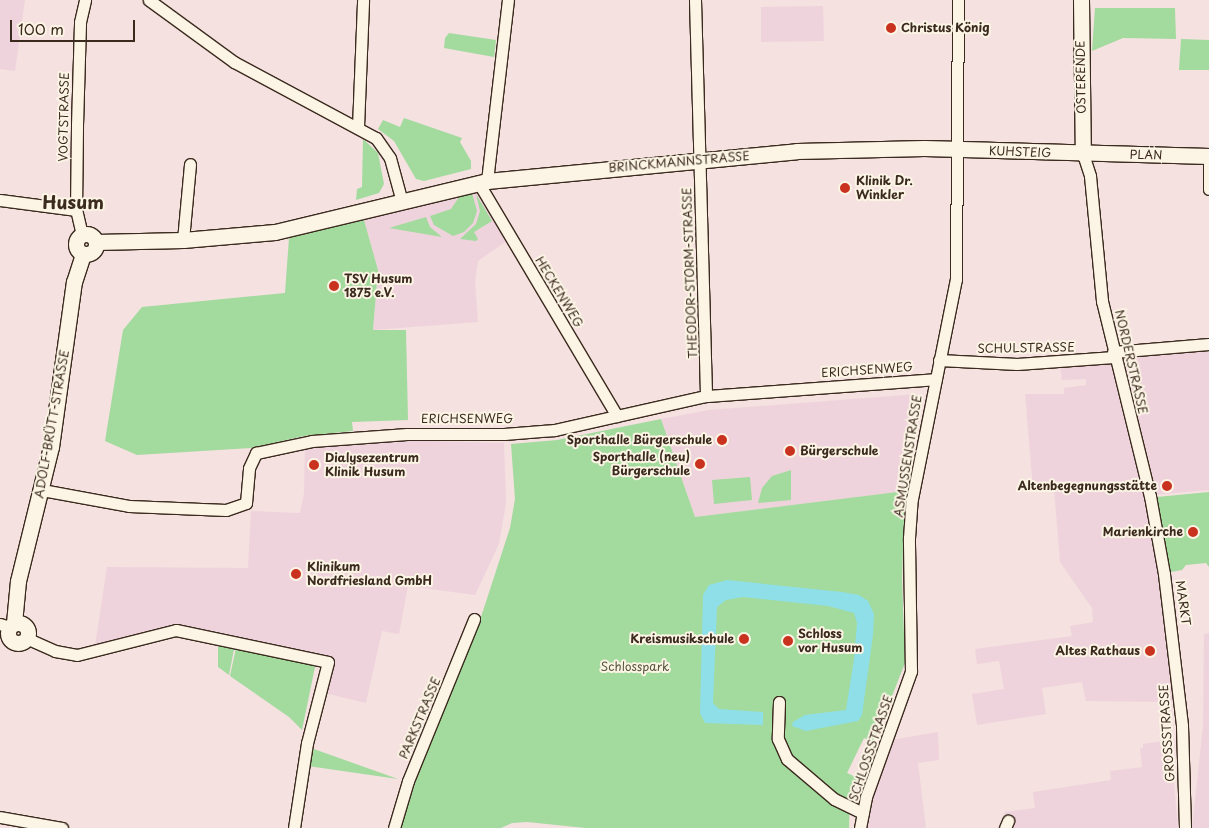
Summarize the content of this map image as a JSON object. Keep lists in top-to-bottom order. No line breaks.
{"streets":{"main road":["OSTERENDE","KUHSTEIG","PLAN","BRINCKMANNSTRASSE","ADOLF-BRÜTT-STRASSE"],"street":["VOGTSTRASSE","THEODOR-STORM-STRASSE","HECKENWEG","SCHULSTRASSE","NORDERSTRASSE","ERICHSENWEG","ASMUSSENSTRASSE","MARKT","PARKSTRASSE","GROSSSTRASSE","SCHLOSSSTRASSE"]},"crossings":[["OSTERENDE","KUHSTEIG"],["OSTERENDE","PLAN"],["OSTERENDE","NORDERSTRASSE"],["VOGTSTRASSE","ADOLF-BRÜTT-STRASSE"],["KUHSTEIG","PLAN"],["KUHSTEIG","BRINCKMANNSTRASSE"],["KUHSTEIG","NORDERSTRASSE"],["KUHSTEIG","ASMUSSENSTRASSE"],["PLAN","NORDERSTRASSE"],["BRINCKMANNSTRASSE","THEODOR-STORM-STRASSE"],["BRINCKMANNSTRASSE","HECKENWEG"],["BRINCKMANNSTRASSE","ASMUSSENSTRASSE"],["THEODOR-STORM-STRASSE","ERICHSENWEG"],["HECKENWEG","ERICHSENWEG"],["SCHULSTRASSE","NORDERSTRASSE"],["SCHULSTRASSE","ASMUSSENSTRASSE"],["NORDERSTRASSE","MARKT"],["ERICHSENWEG","ADOLF-BRÜTT-STRASSE"],["ERICHSENWEG","ASMUSSENSTRASSE"],["ASMUSSENSTRASSE","SCHLOSSSTRASSE"],["MARKT","GROSSSTRASSE"]],"districts":["Husum"],"parks":["Schlosspark"],"places":["Christus König","Klinik Dr. Winkler","TSV Husum 1875 e.V.","Sporthalle Bürgerschule","Bürgerschule","Sporthalle (neu) Bürgerschule","Dialysezentrum Klinik Husum","Altenbegegnungsstätte","Marienkirche","Klinikum Nordfriesland GmbH","Kreismusikschule","Schloss vor Husum","Altes Rathaus"],"scale_bar":"100 m"}
